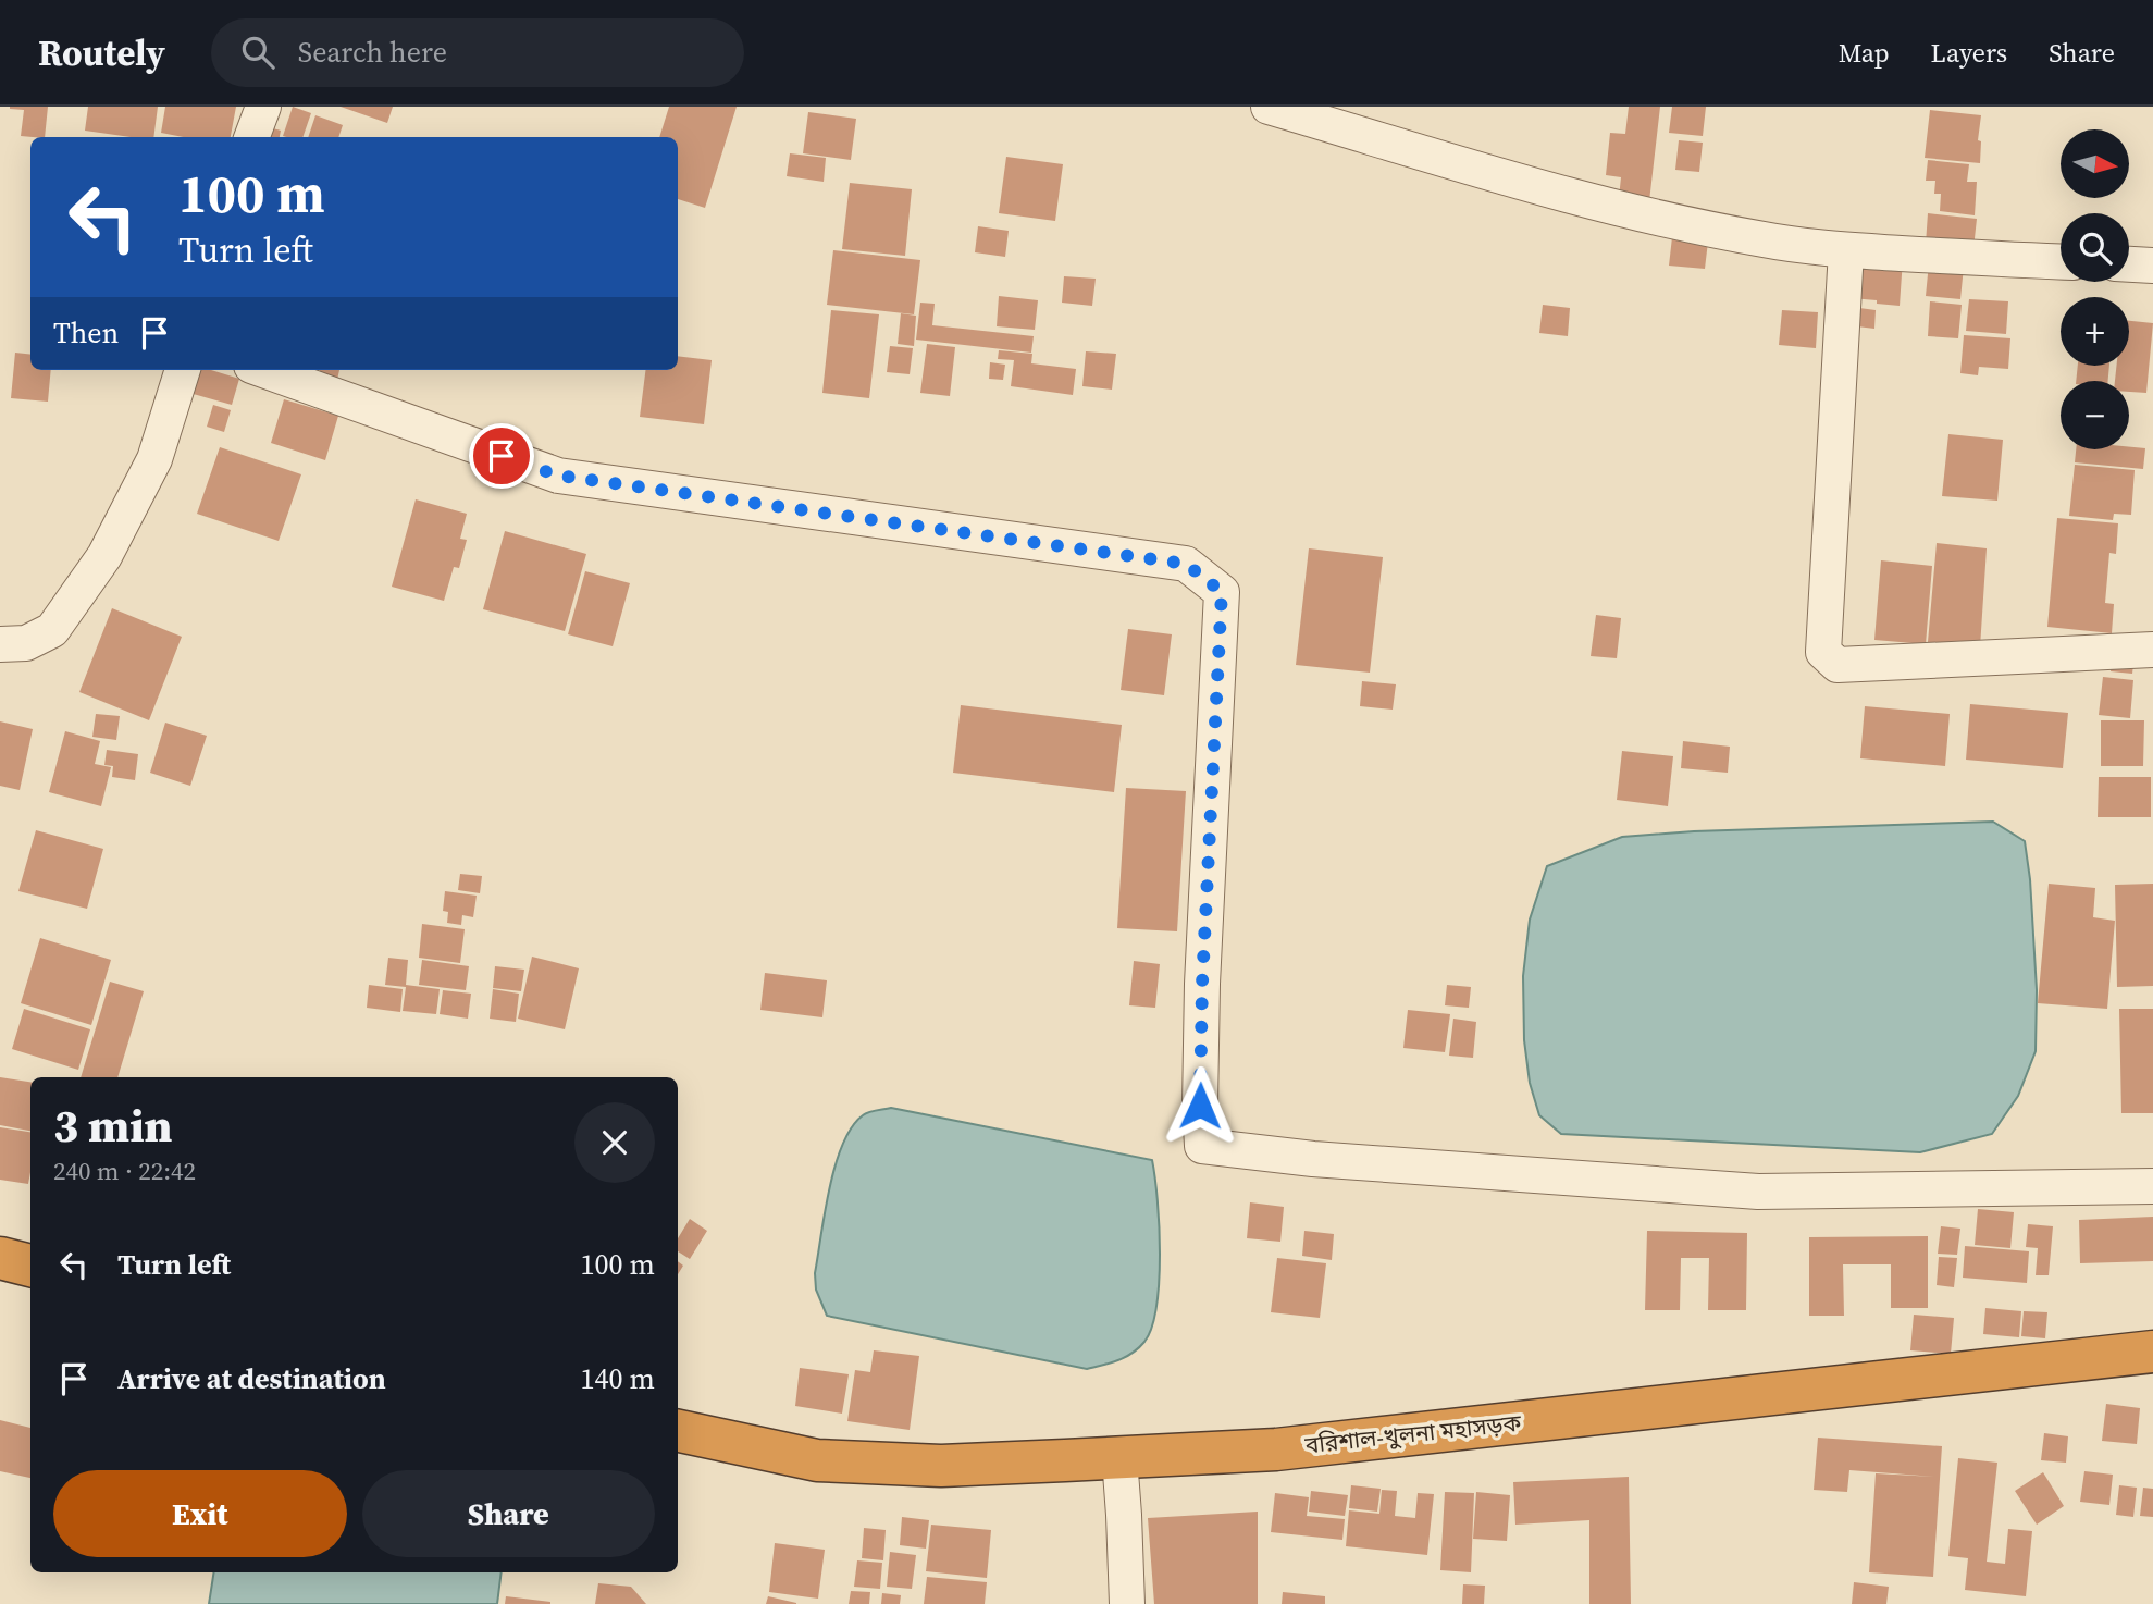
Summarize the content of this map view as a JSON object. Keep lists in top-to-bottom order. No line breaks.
{"streets":{"highway":["বরিশাল-খুলনা মহাসড়ক"]},"north":"right","page":{"header":"Routely","search":"Search here","nav":["Map","Layers","Share"],"map_buttons":["+","−"],"turn":["100 m","Turn left"],"then":"Then","heading":["3 min","240 m · 22:42"],"list":[{"name":"Turn left","value":"100 m"},{"name":"Arrive at destination","value":"140 m"}],"buttons":["Exit","Share"]}}
